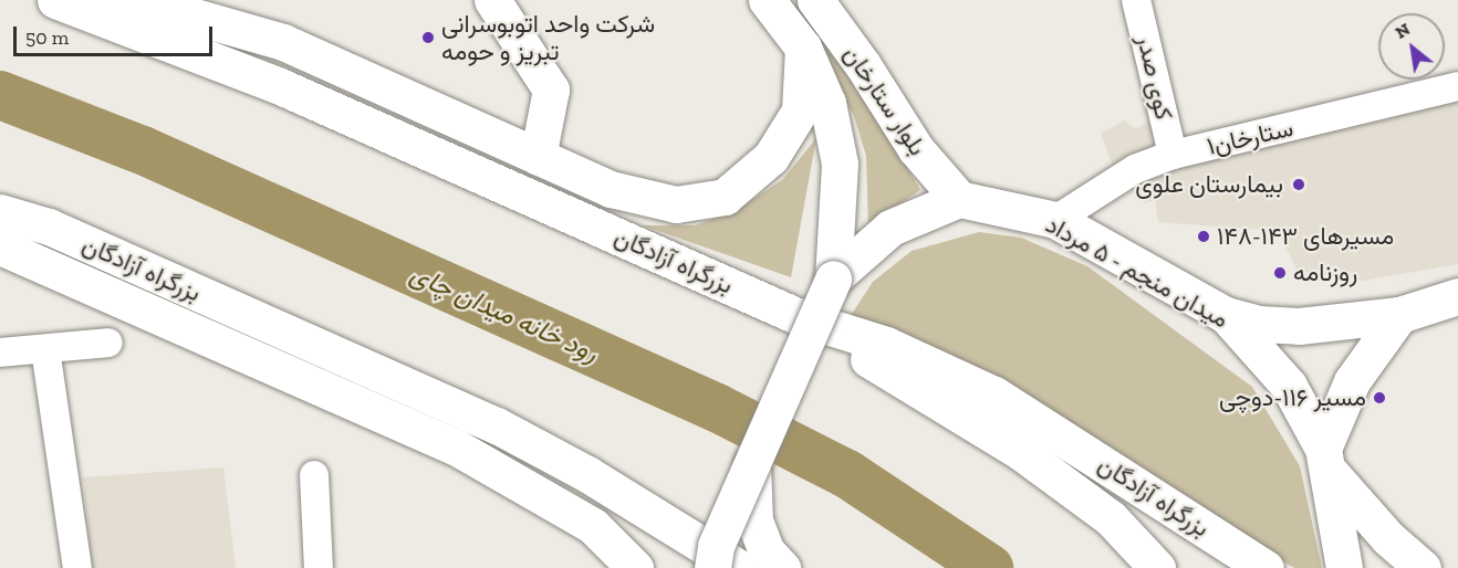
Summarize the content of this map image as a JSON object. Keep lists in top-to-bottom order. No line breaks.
{"streets":{"main road":["بلوار ستارخان","بزرگراه آزادگان","میدان منجم - ۵ مرداد"],"street":["کوی صدر","ستارخان۱"]},"crossings":[["کوی صدر","ستارخان۱"],["بلوار ستارخان","میدان منجم - ۵ مرداد"],["ستارخان۱","میدان منجم - ۵ مرداد"]],"water":["رود خانه میدان چای"],"places":["شرکت واحد اتوبوسرانی تبریز و حومه","بیمارستان علوی","مسیرهای ۱۴۳-۱۴۸","روزنامه","مسیر ۱۱۶-دوچی"],"scale_bar":"50 m","north":"top left"}
